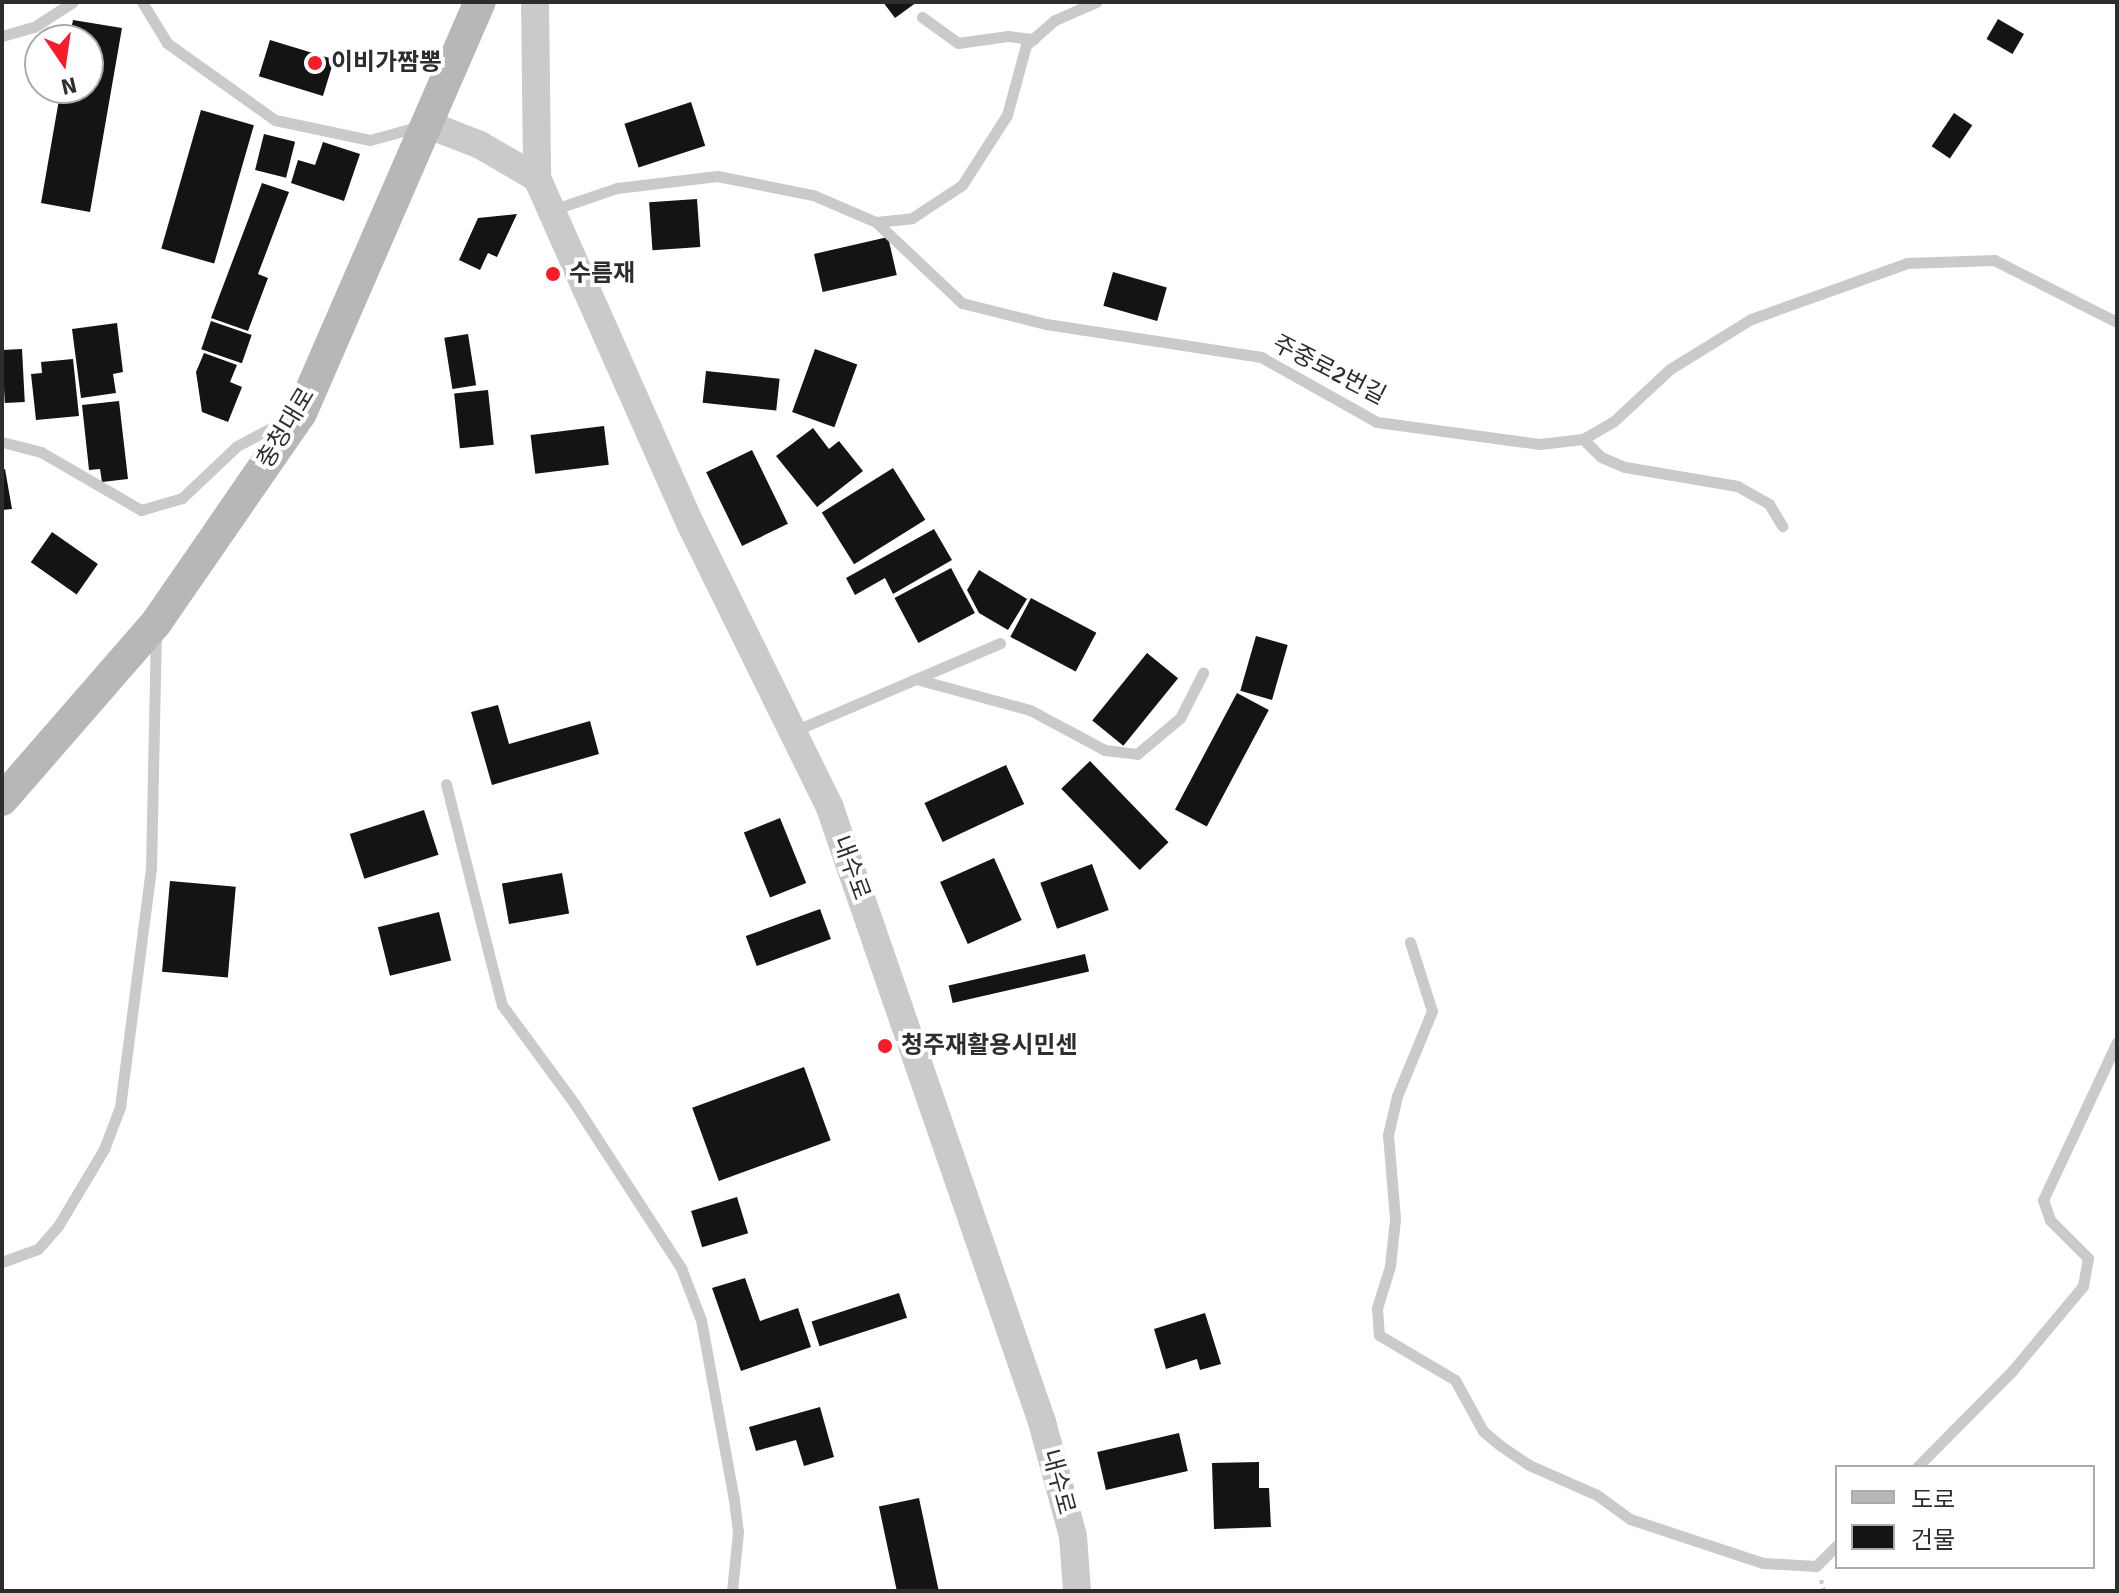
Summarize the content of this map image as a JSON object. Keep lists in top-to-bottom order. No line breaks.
{"streets":{"main road":["충청대로"],"street":["내수로"],"lane":["주중로2번길"]},"crossings":[["주중로2번길","내수로"]],"places":["이비가짬뽕","수름재","청주재활용시민센"],"legend":["도로","건물"],"north":"bottom"}
